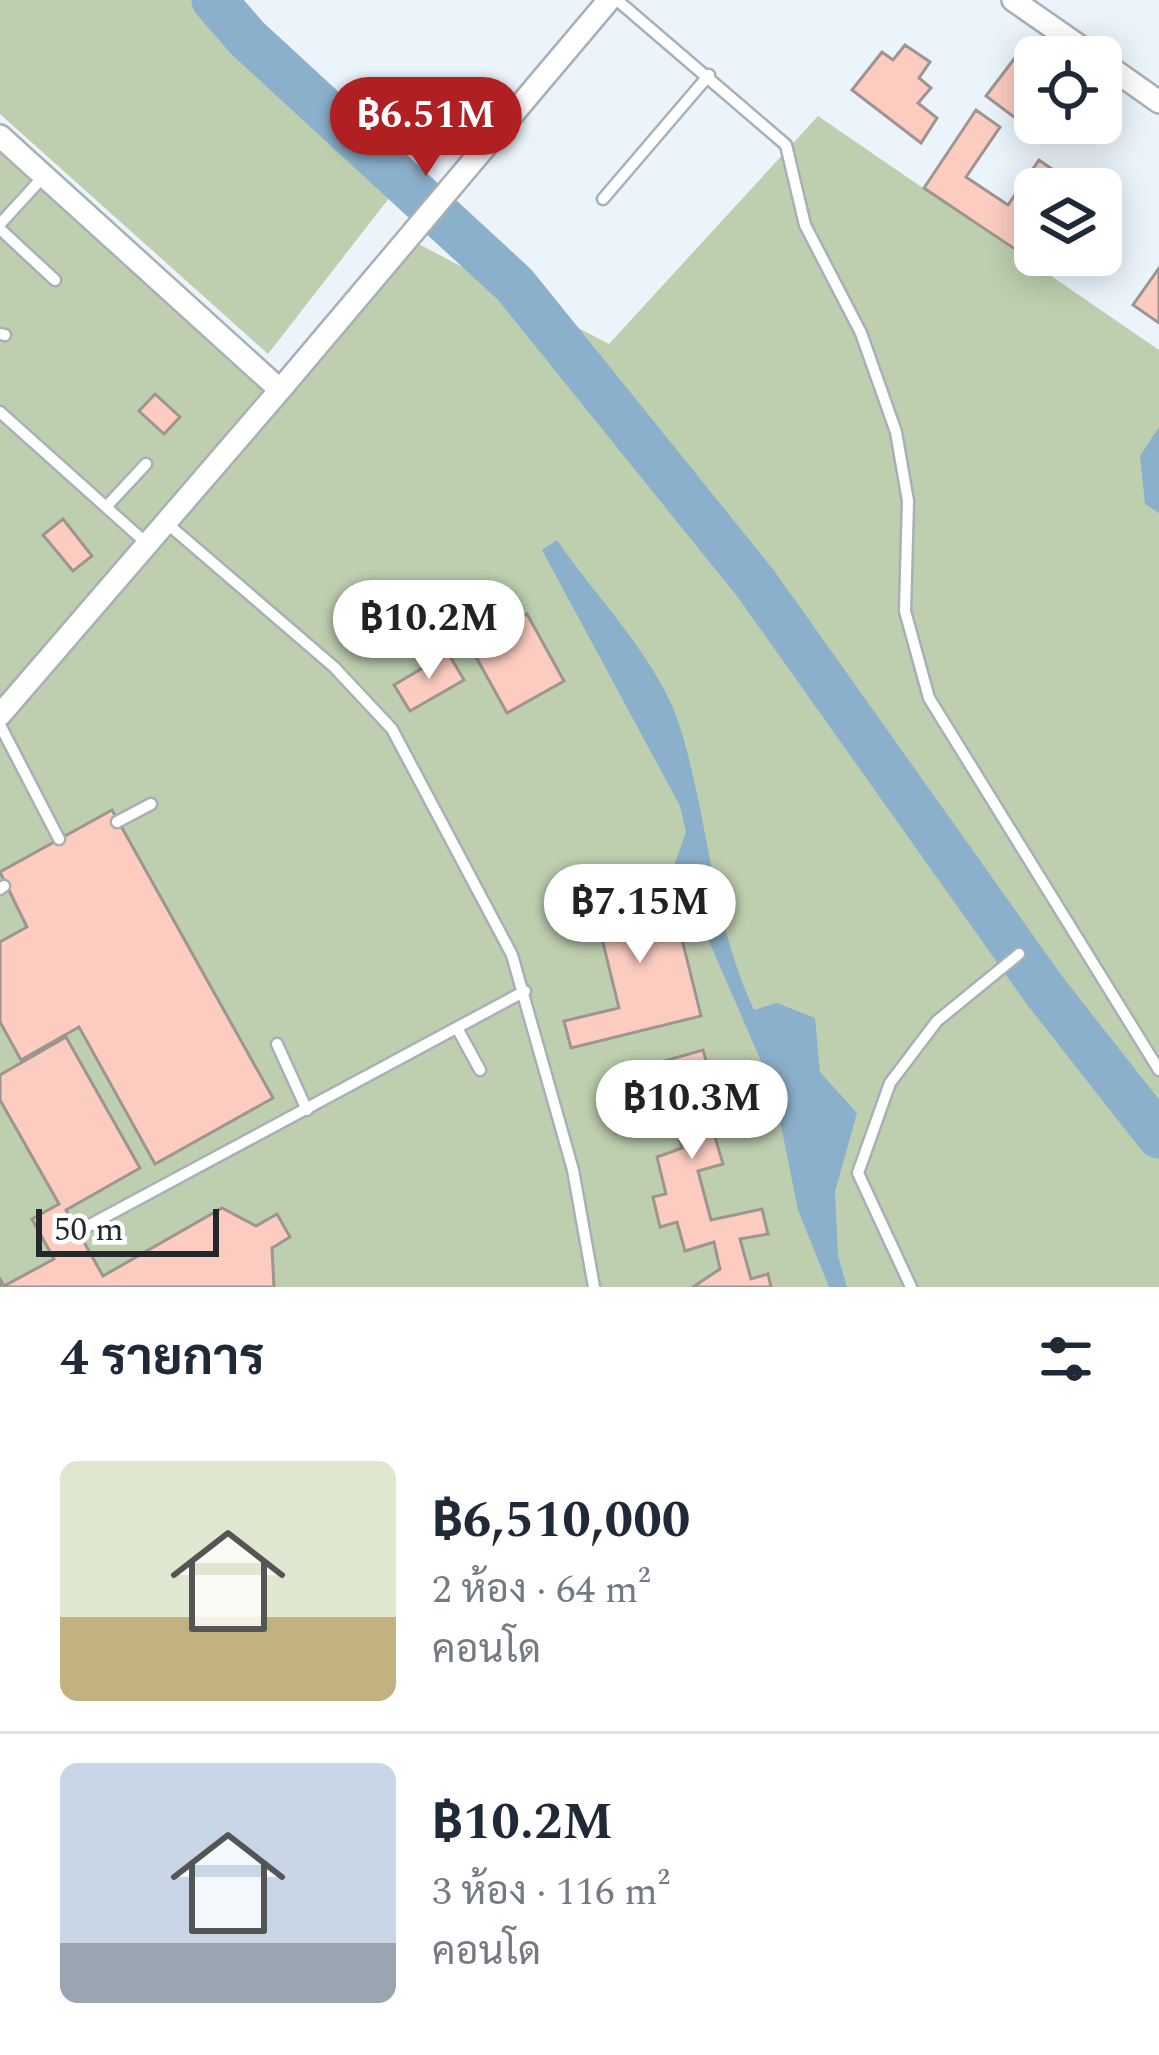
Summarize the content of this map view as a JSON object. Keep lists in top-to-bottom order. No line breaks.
{"scale_bar":"50 m","page":{"price":["฿6.51M","฿10.2M","฿7.15M","฿10.3M"],"scale":"50 m","heading":"4 รายการ","list":[{"name":"฿6,510,000","note":"2 ห้อง · 64 m² · คอนโด"},{"name":"฿10.2M","note":"3 ห้อง · 116 m² · คอนโด"}]}}
